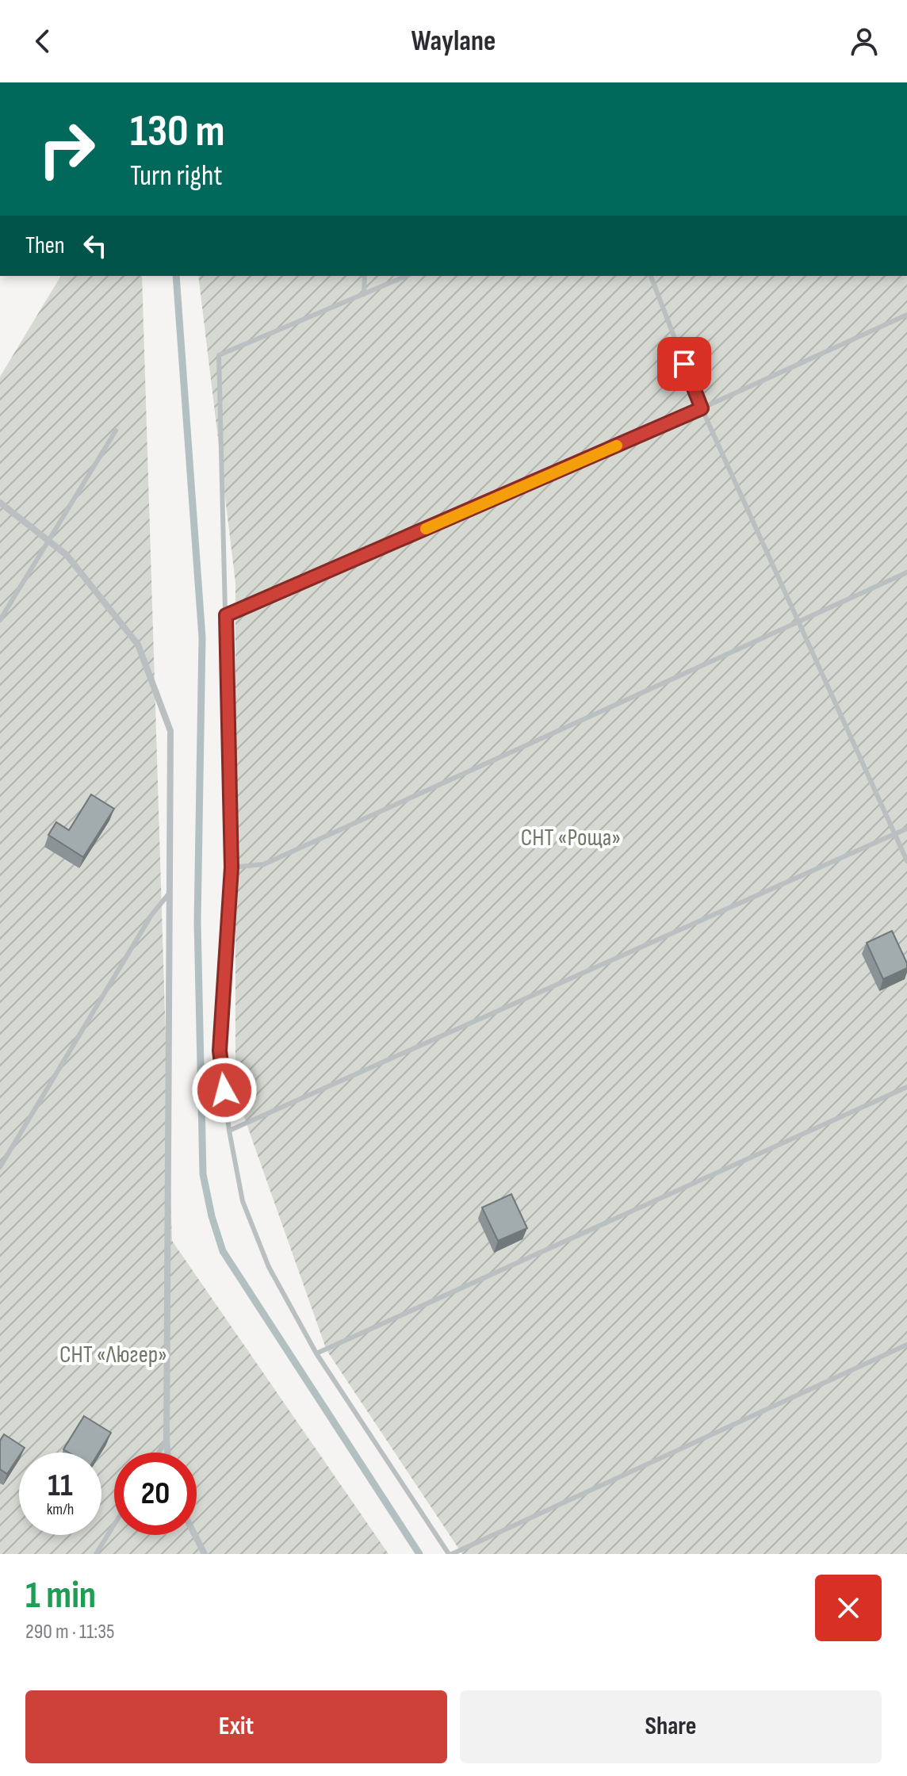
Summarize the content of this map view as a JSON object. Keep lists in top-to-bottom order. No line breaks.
{"parks":["СНТ «Роща»","СНТ «Люгер»"],"page":{"header":"Waylane","turn":["130 m","Turn right"],"then":"Then","speed":"11 km/h","limit":"20","heading":["1 min","290 m · 11:35"],"buttons":["Exit","Share"]}}
